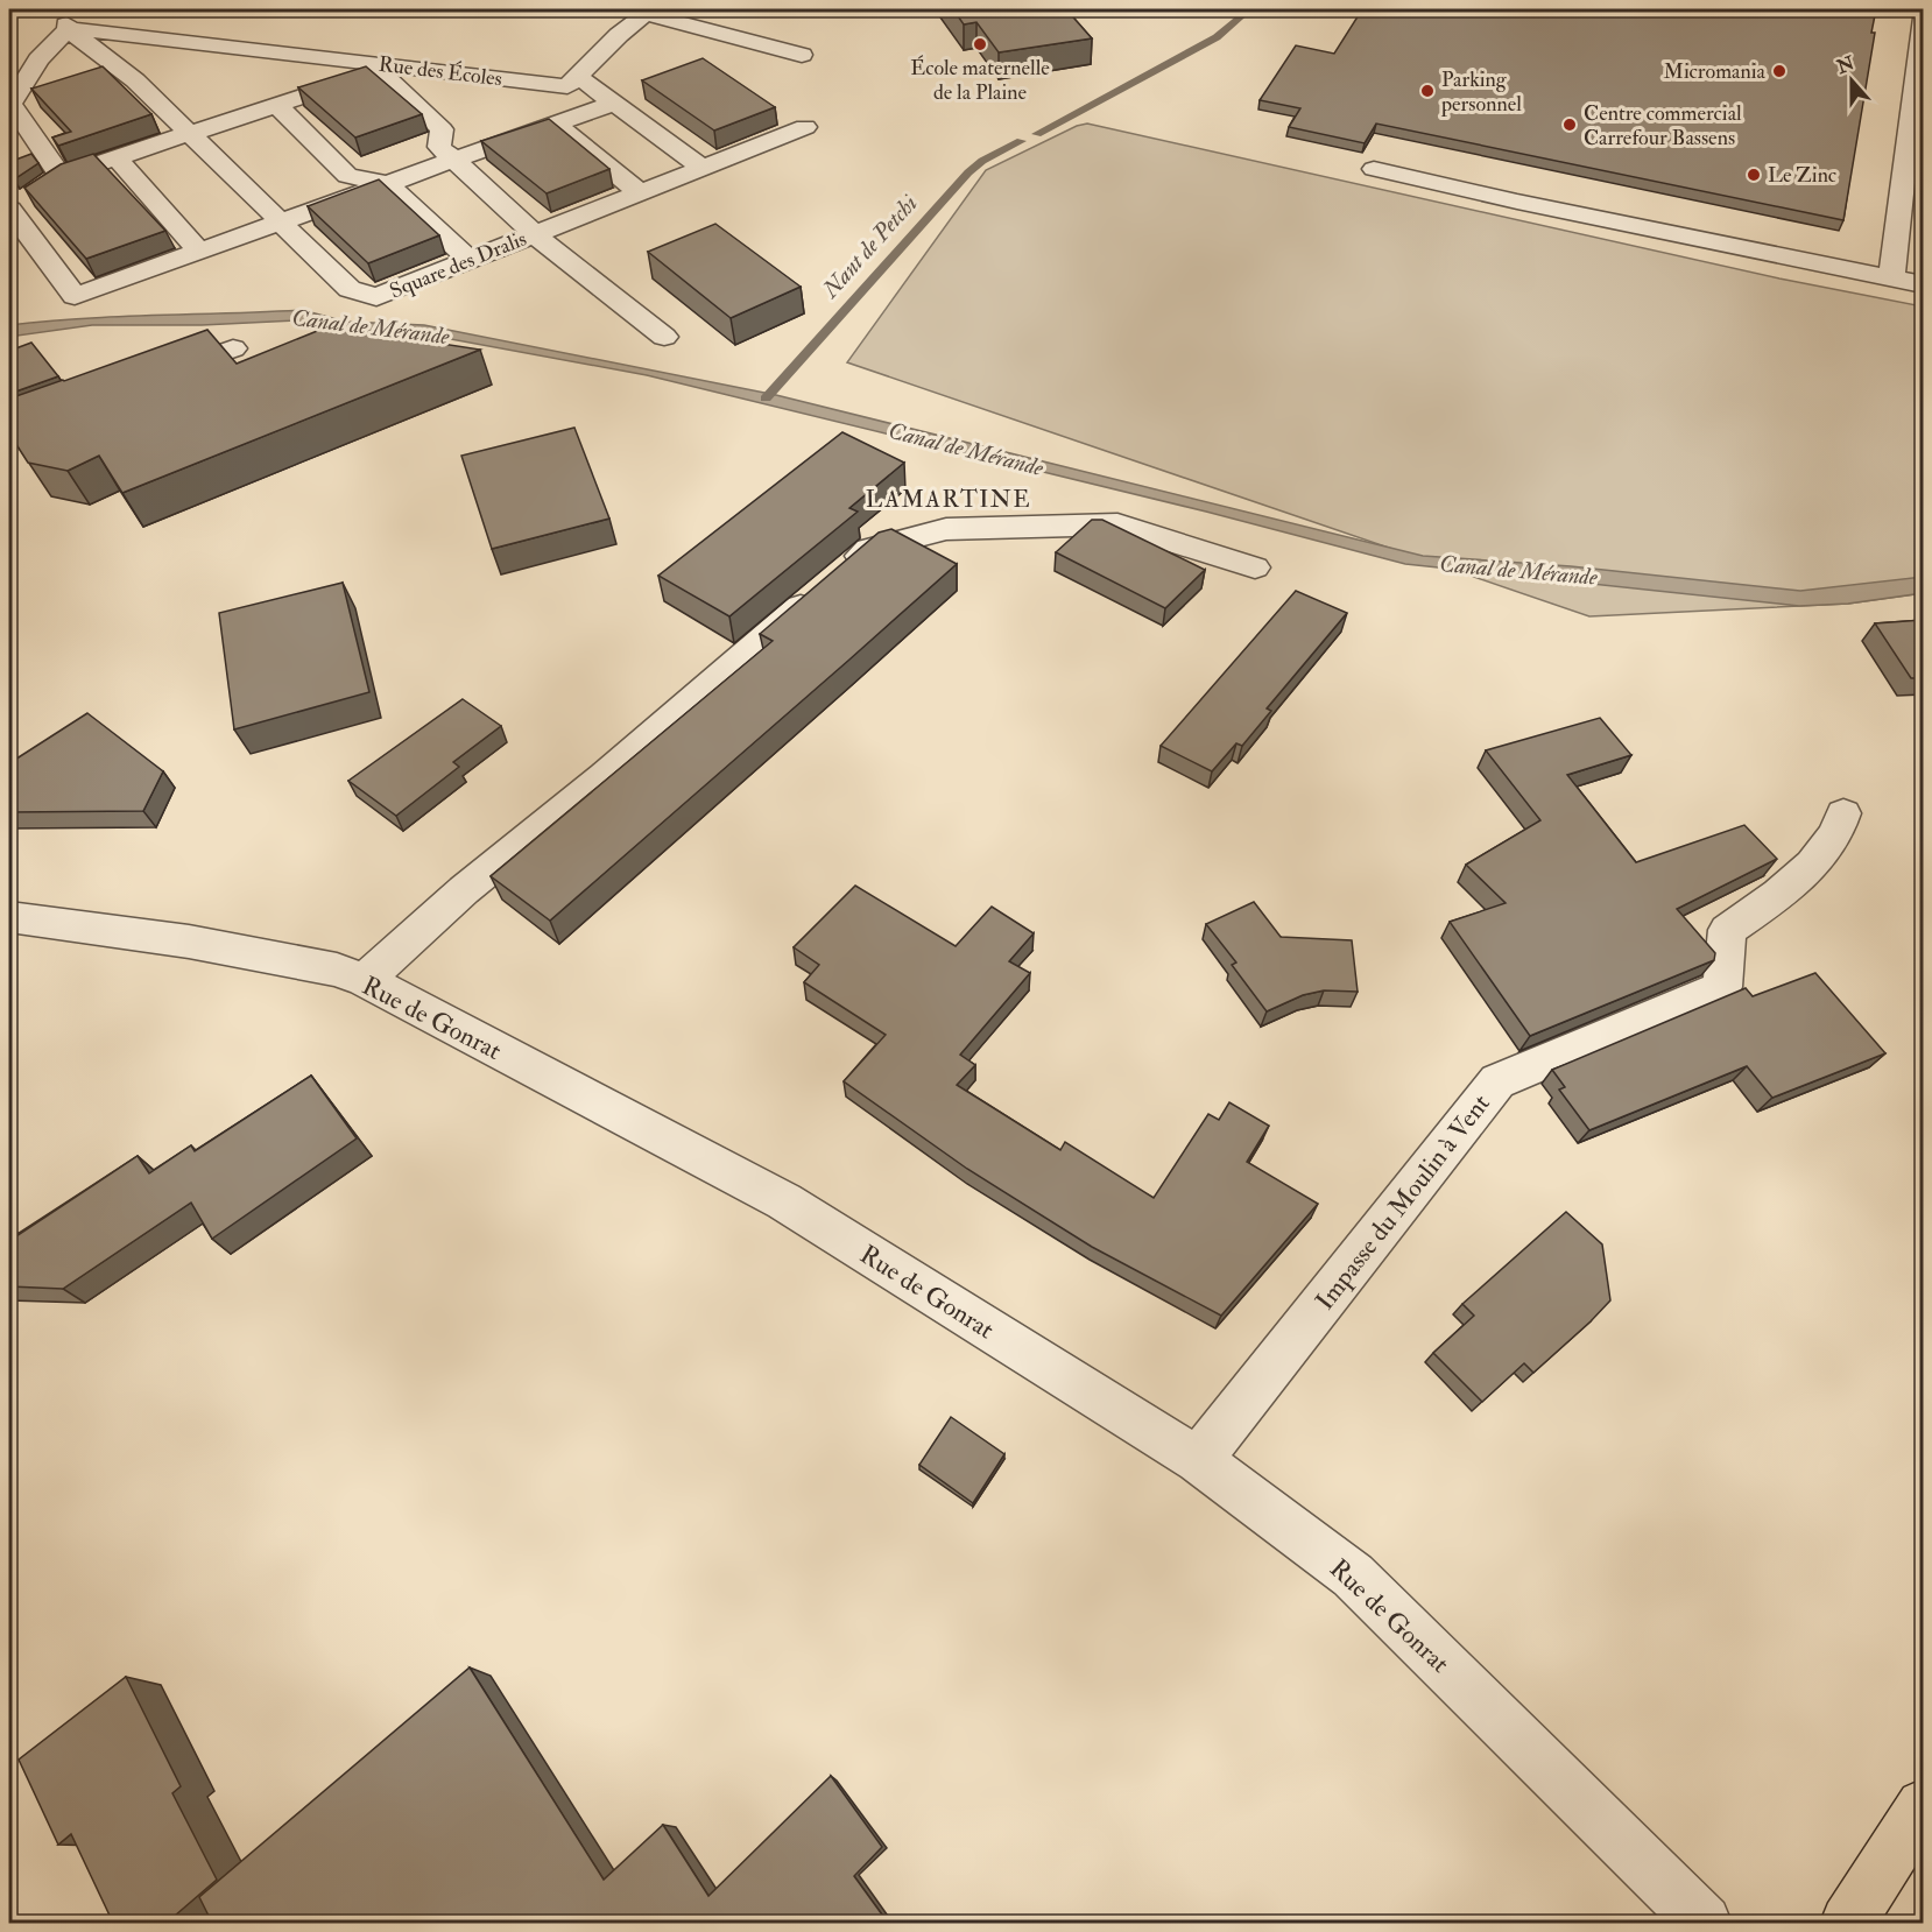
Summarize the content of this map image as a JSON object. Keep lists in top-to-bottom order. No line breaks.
{"streets":{"street":["Rue des Écoles","Square des Dralis","Rue de Gonrat","Impasse du Moulin à Vent"]},"crossings":[["Rue des Écoles","Square des Dralis"],["Rue de Gonrat","Impasse du Moulin à Vent"]],"districts":["LAMARTINE"],"water":["Nant de Petchi","Canal de Mérande"],"places":["École maternelle de la Plaine","Micromania","Parking personnel","Centre commercial Carrefour Bassens","Le Zinc"],"north":"top"}
